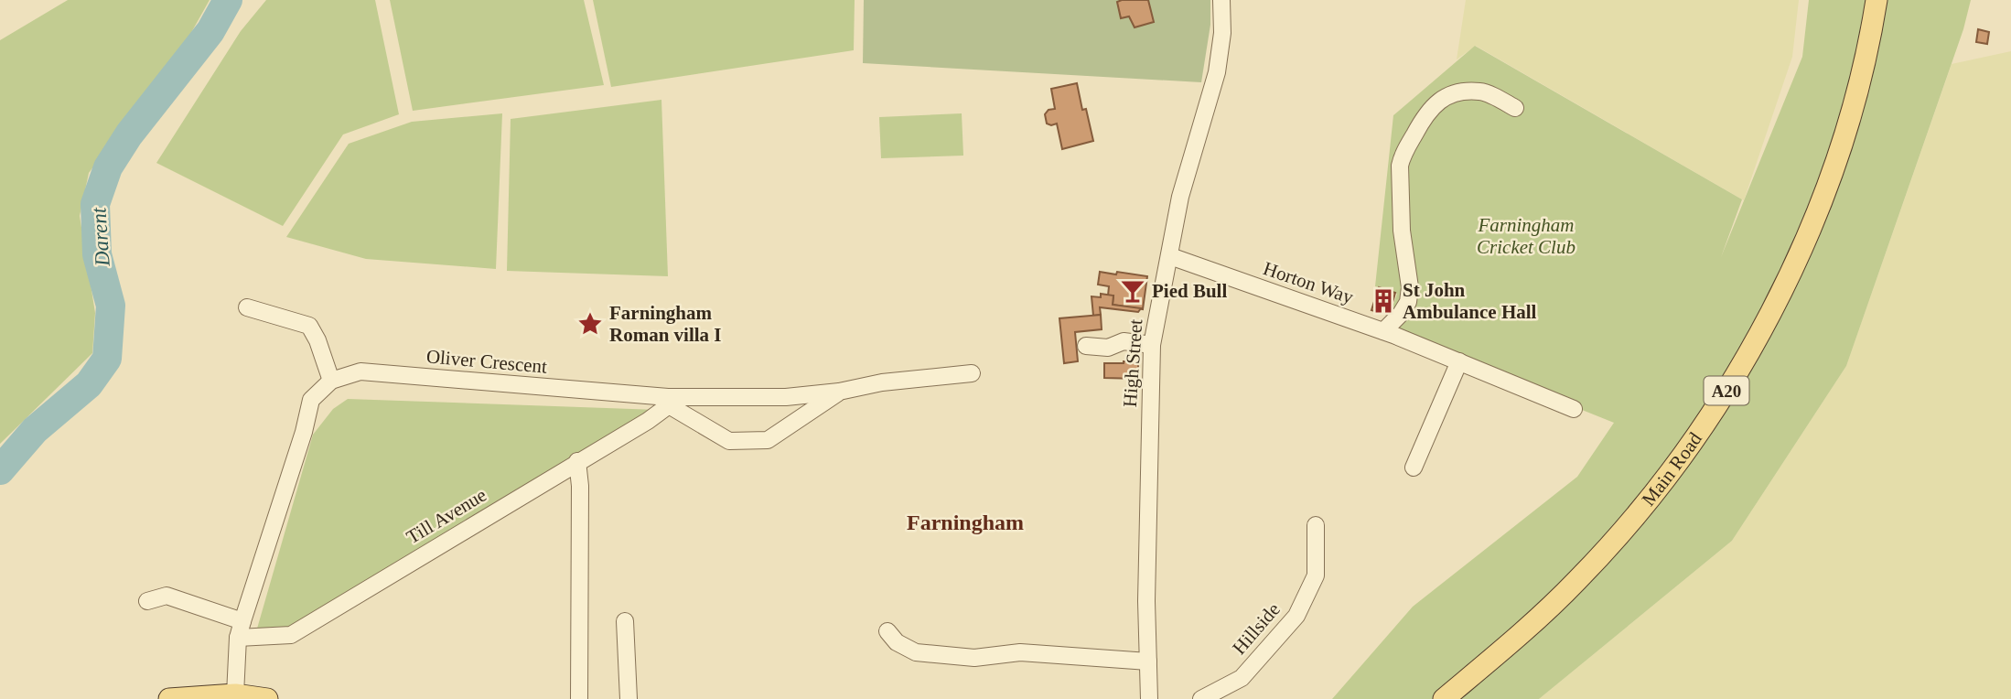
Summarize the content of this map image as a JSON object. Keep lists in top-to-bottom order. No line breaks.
{"streets":{"main road":["A20","Main Road"],"street":["Horton Way","Oliver Crescent","High Street","Till Avenue","Hillside"]},"crossings":[["Horton Way","High Street"],["Oliver Crescent","Till Avenue"]],"districts":["Farningham"],"water":["Darent"],"parks":["Farningham Cricket Club"],"places":{"bar":["Pied Bull"],"building":["St John Ambulance Hall"],"place":["Farningham Roman villa I"]}}
